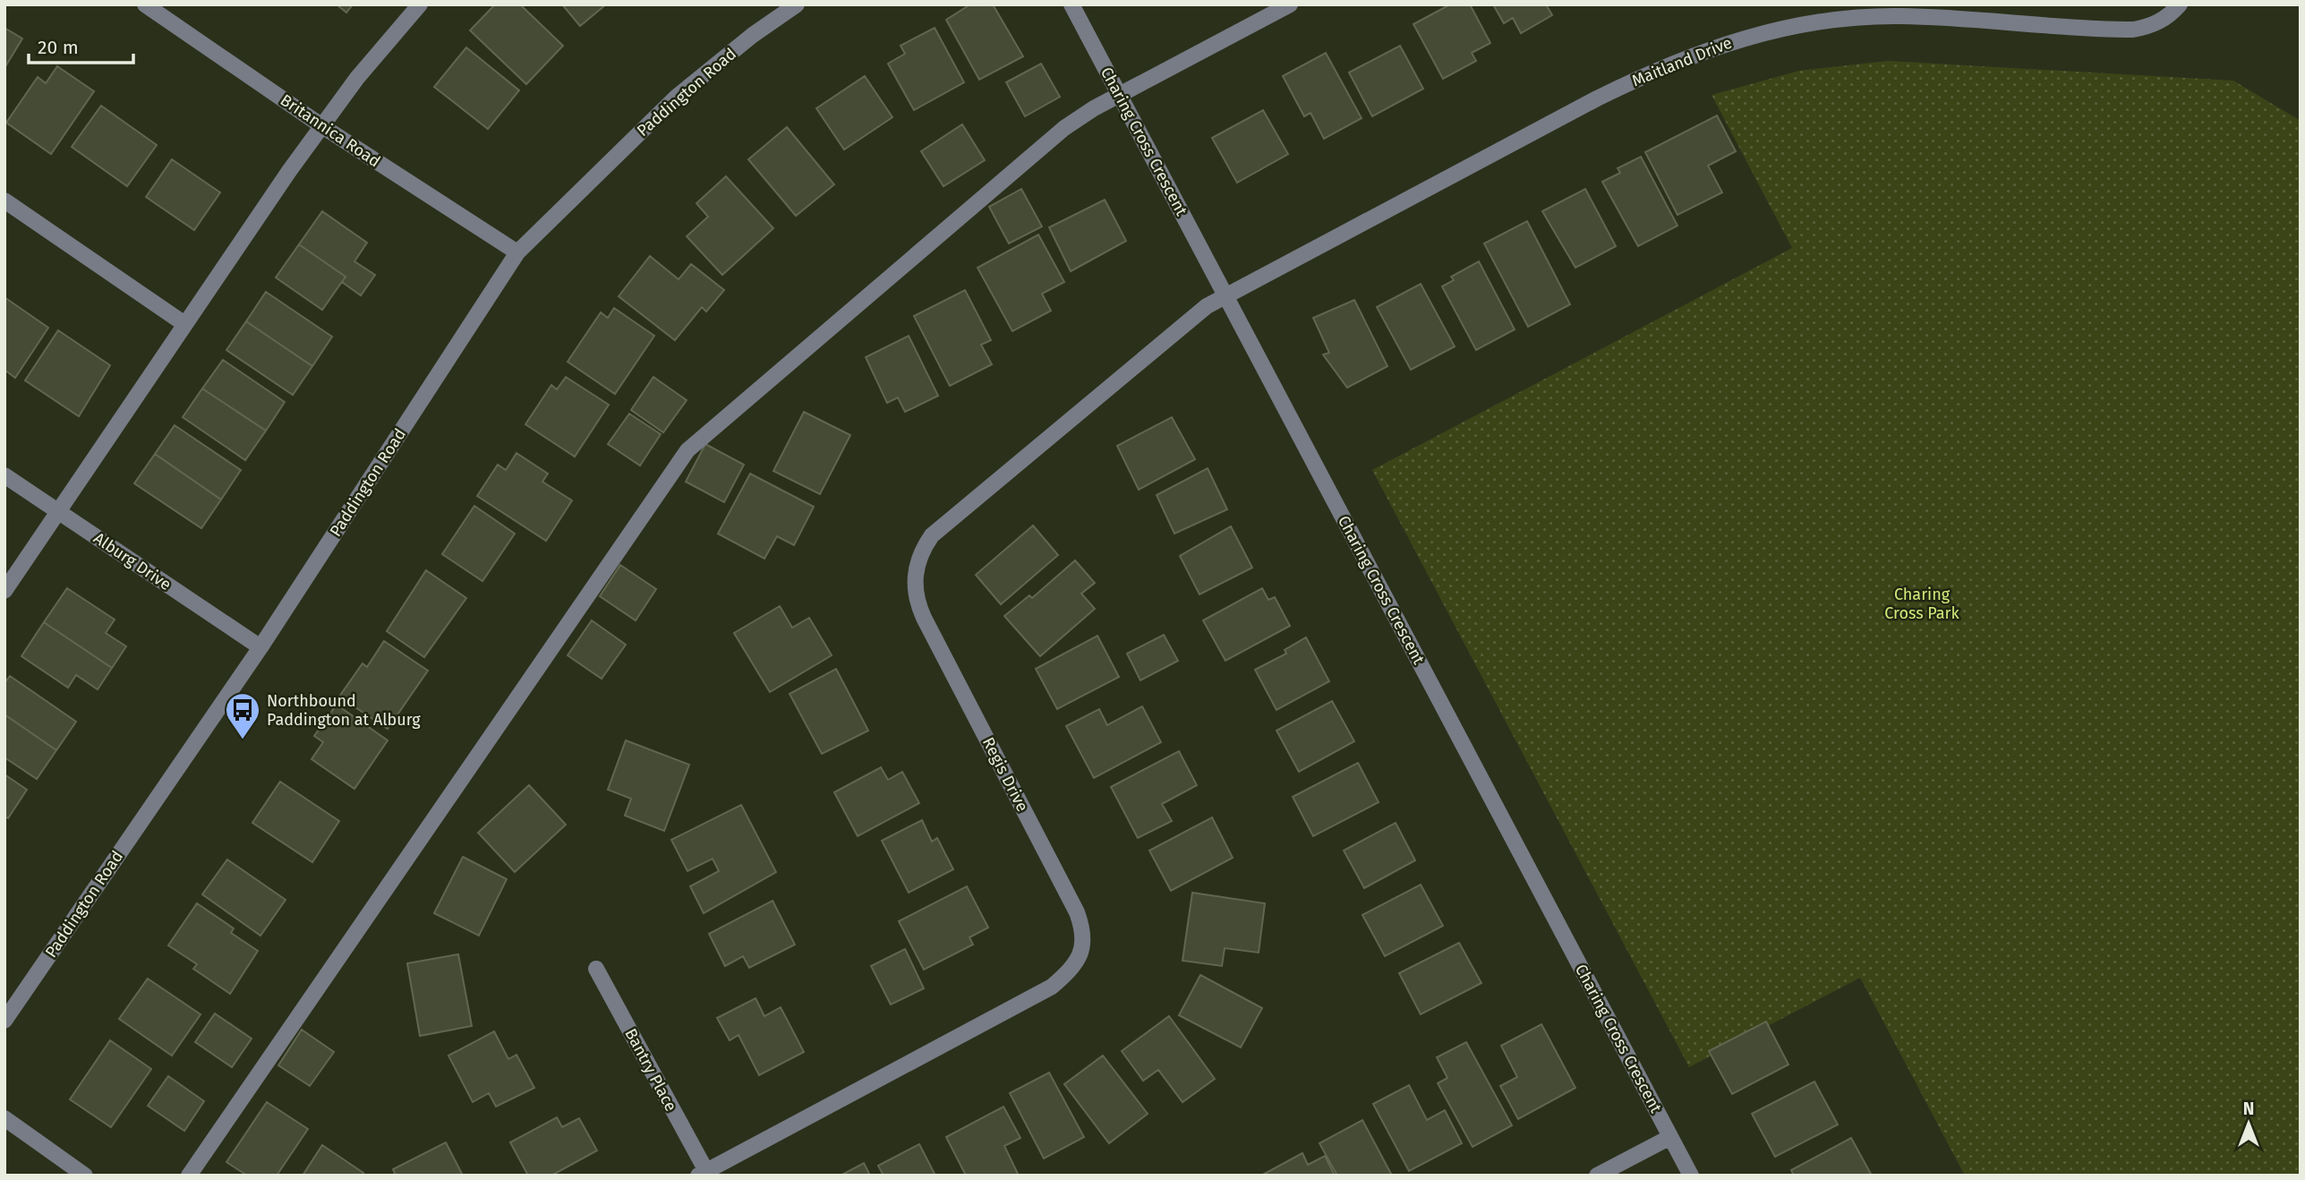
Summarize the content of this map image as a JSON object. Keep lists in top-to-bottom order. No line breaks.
{"streets":{"street":["Maitland Drive","Paddington Road","Britannica Road","Charing Cross Crescent","Alburg Drive","Regis Drive","Bantry Place"]},"crossings":[["Maitland Drive","Charing Cross Crescent"],["Maitland Drive","Regis Drive"],["Paddington Road","Britannica Road"],["Paddington Road","Alburg Drive"],["Charing Cross Crescent","Regis Drive"],["Regis Drive","Bantry Place"]],"parks":["Charing Cross Park"],"places":{"bus stop":["Northbound Paddington at Alburg"]},"scale_bar":"20 m","north":"top"}
